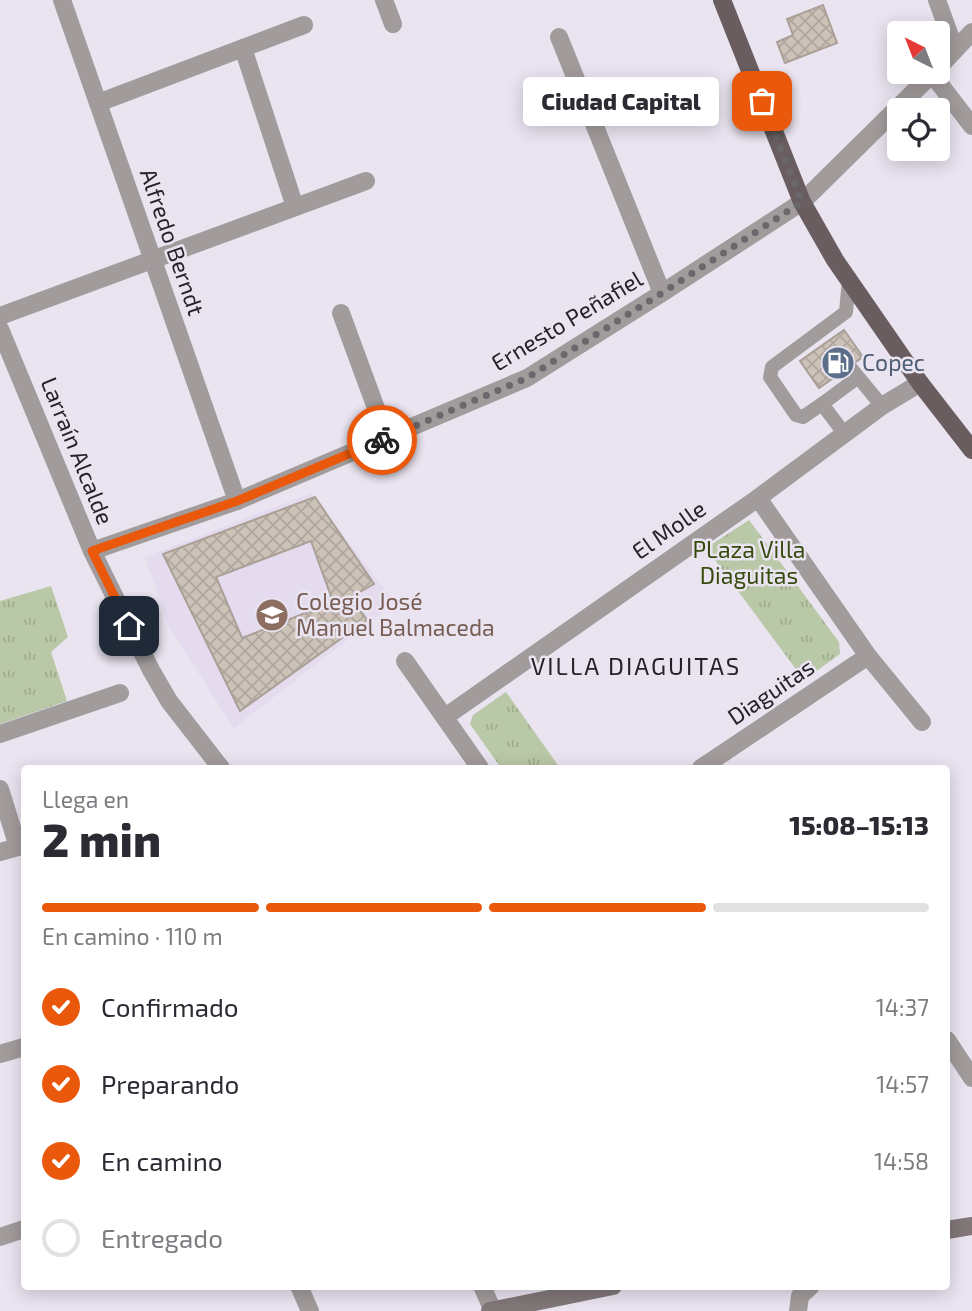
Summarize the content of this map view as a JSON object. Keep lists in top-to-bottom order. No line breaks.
{"streets":{"street":["Alfredo Berndt","Ernesto Peñafiel","Larraín Alcalde","El Molle","Diaguitas"]},"crossings":[["Alfredo Berndt","Ernesto Peñafiel"],["Ernesto Peñafiel","Larraín Alcalde"]],"districts":["VILLA DIAGUITAS"],"parks":["PLaza Villa Diaguitas"],"places":{"other":["Ciudad Capital"],"fuel station":["Copec"],"school or university":["Colegio José Manuel Balmaceda"]},"north":"top left","page":{"bubble":"Ciudad Capital","heading":["2 min","Llega en","15:08–15:13"],"bar":"En camino · 110 m","list":[["Confirmado","14:37"],["Preparando","14:57"],["En camino","14:58"],"Entregado"]}}
